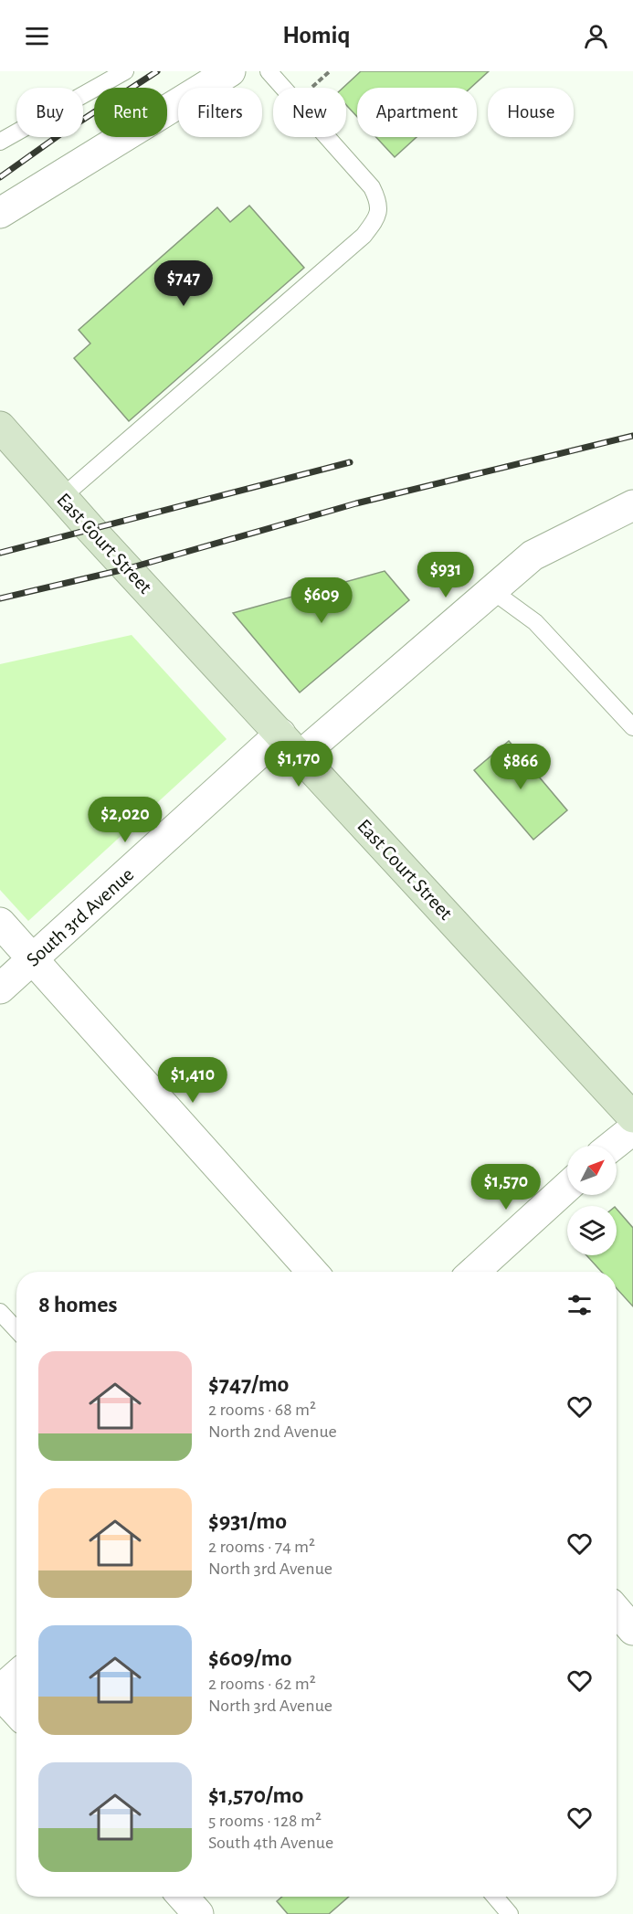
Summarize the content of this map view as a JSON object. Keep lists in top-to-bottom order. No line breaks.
{"streets":{"street":["East Court Street","South 3rd Avenue"]},"crossings":[["East Court Street","South 3rd Avenue"]],"north":"top right","page":{"header":"Homiq","chip":["Buy","Rent","Filters","New","Apartment","House"],"price":["$747","$931","$609","$1,170","$866","$2,020","$1,410","$1,570"],"heading":"8 homes","list":[{"name":"$747/mo","note":"2 rooms · 68 m² · North 2nd Avenue"},{"name":"$931/mo","note":"2 rooms · 74 m² · North 3rd Avenue"},{"name":"$609/mo","note":"2 rooms · 62 m² · North 3rd Avenue"},{"name":"$1,570/mo","note":"5 rooms · 128 m² · South 4th Avenue"}]}}
